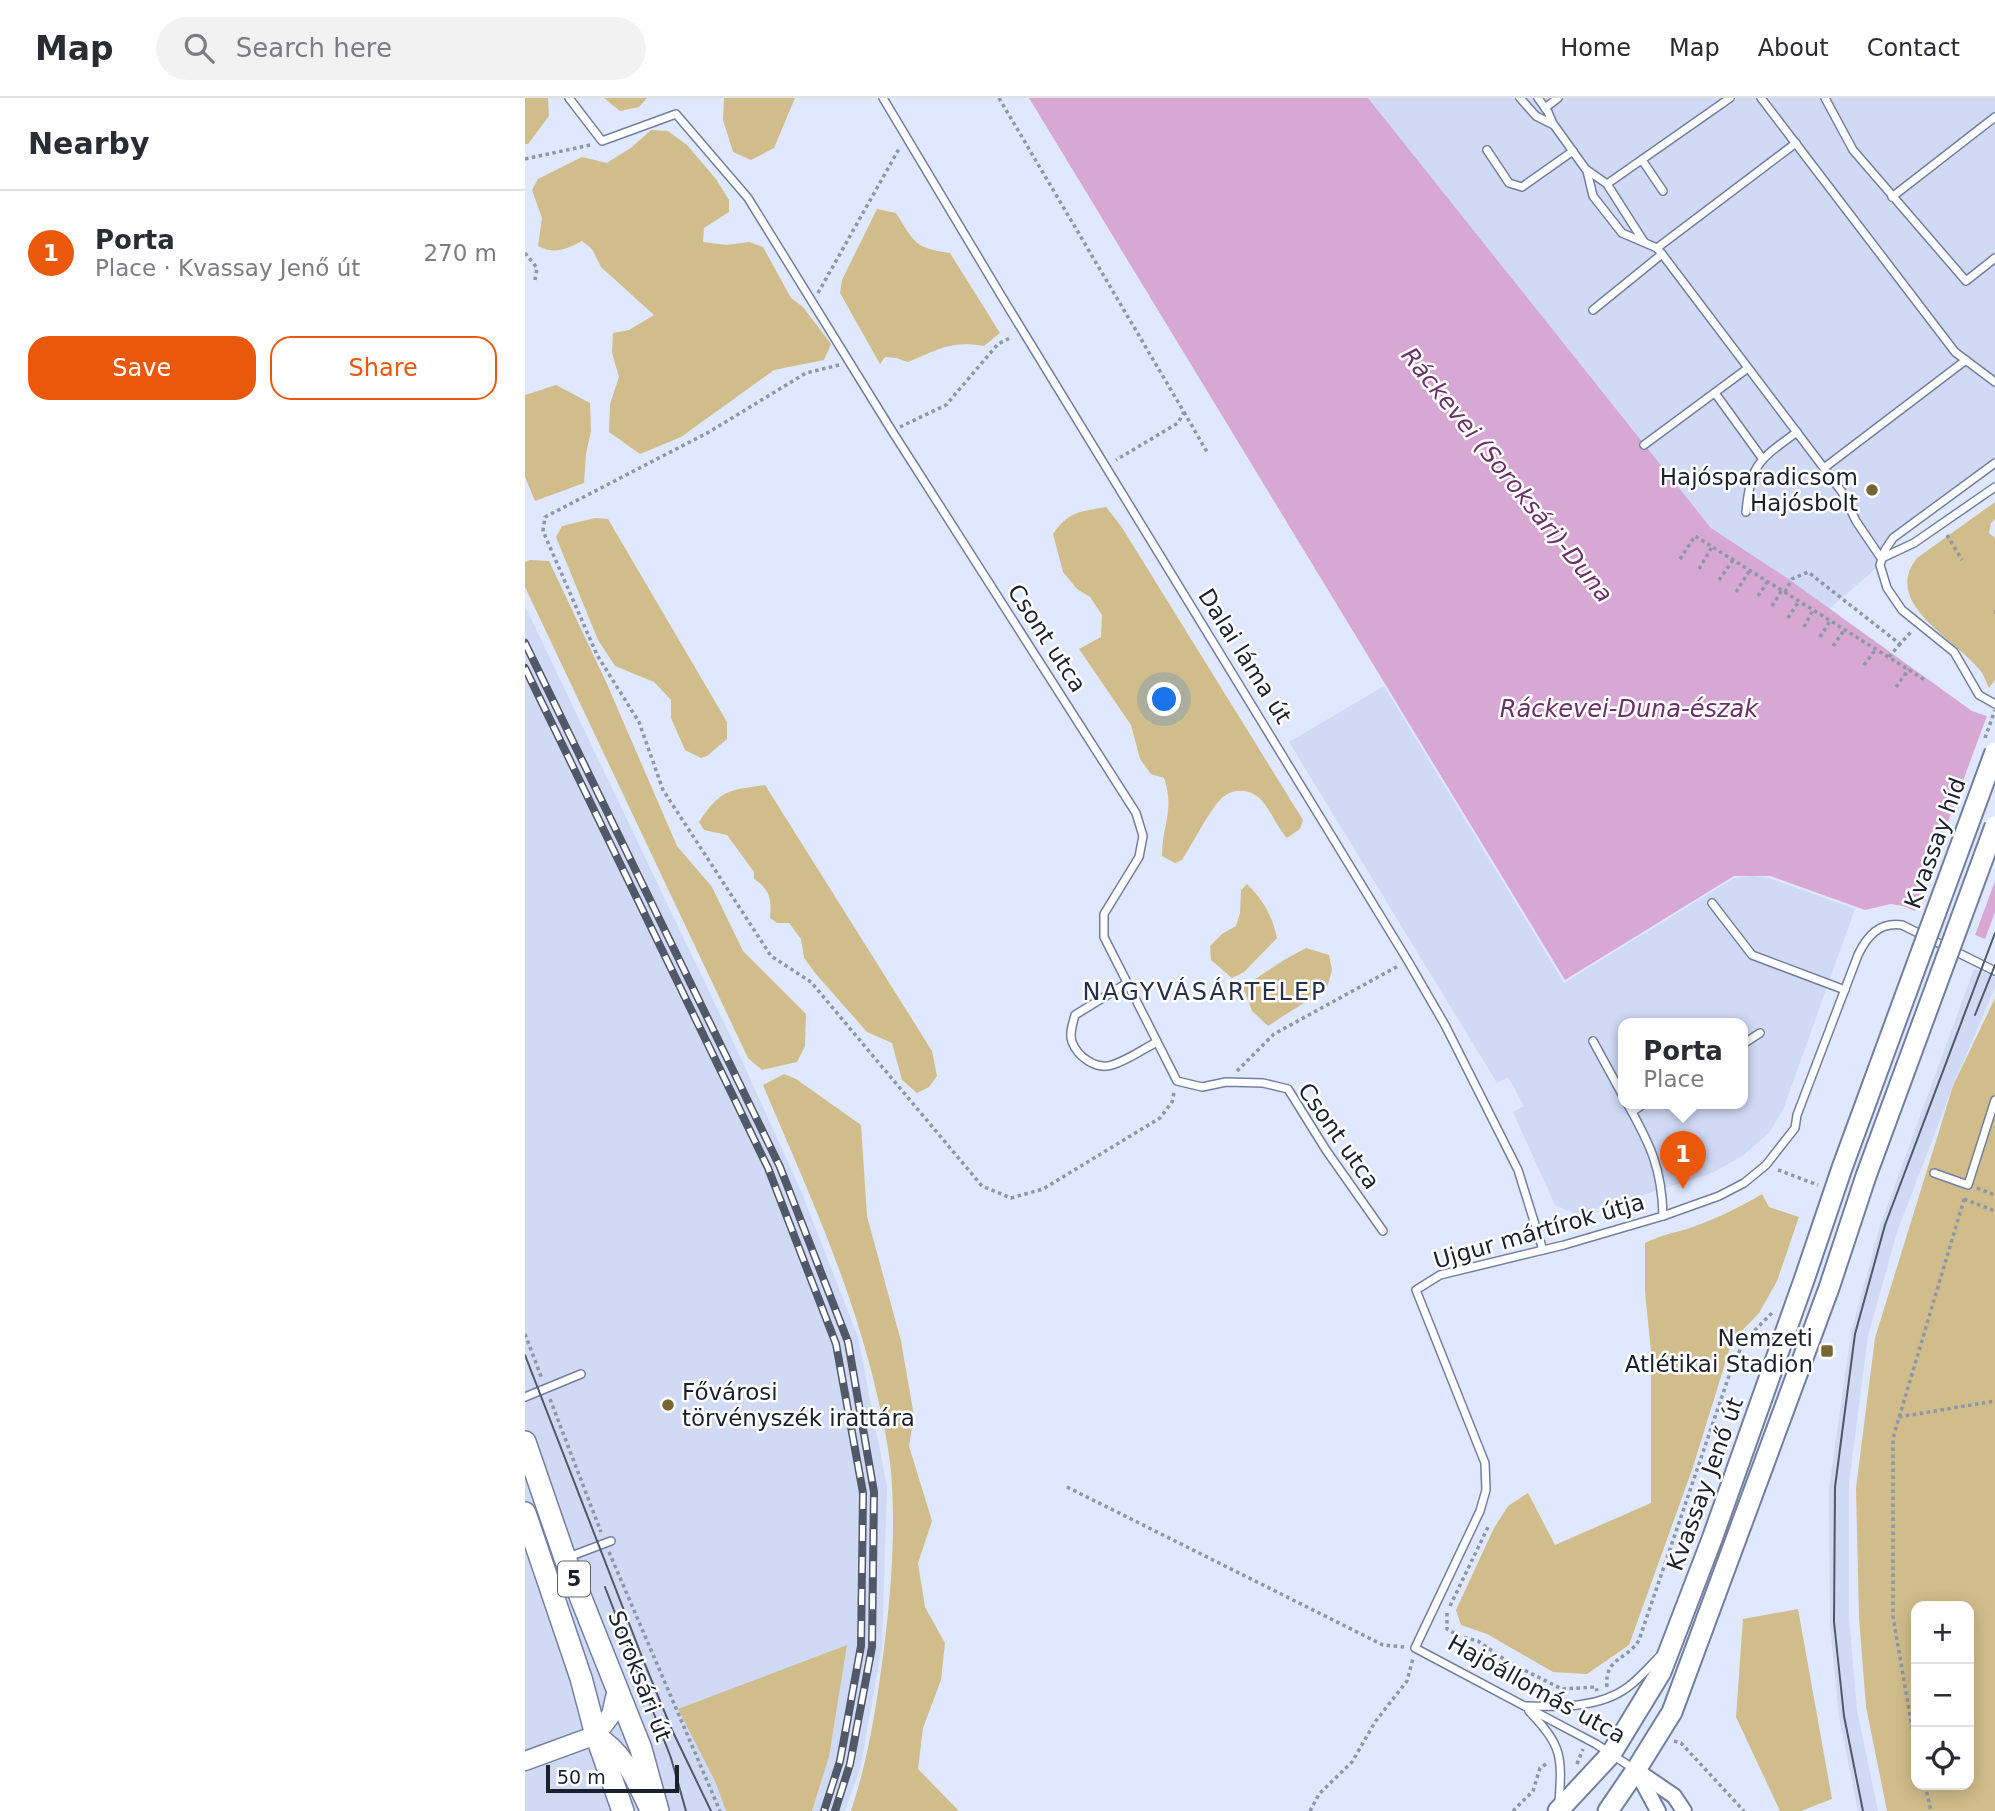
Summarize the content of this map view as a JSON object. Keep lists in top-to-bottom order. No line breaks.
{"streets":{"main road":["Kvassay híd","Kvassay Jenő út","5","Soroksári út"],"street":["Hajóállomás utca"],"lane":["Csont utca","Dalai láma út","Ujgur mártírok útja"]},"crossings":[["Dalai láma út","Ujgur mártírok útja"],["Kvassay híd","Kvassay Jenő út"],["Ujgur mártírok útja","Hajóállomás utca"],["Kvassay Jenő út","Hajóállomás utca"]],"districts":["NAGYVÁSÁRTELEP"],"water":["Ráckevei (Soroksári)-Duna","Ráckevei-Duna-észak"],"places":{"other":["Hajósparadicsom Hajósbolt","Fővárosi törvényszék irattára"],"transit":["Nemzeti Atlétikai Stadion"]},"scale_bar":"50 m","page":{"header":"Map","search":"Search here","nav":["Home","Map","About","Contact"],"heading":"Nearby","list":[{"mark":"1","name":"Porta","note":"Place · Kvassay Jenő út","value":"270 m"}],"buttons":["Save","Share"],"popup":["Porta","Place"],"pins":"1","map_buttons":["+","−"],"scale":"50 m"}}
